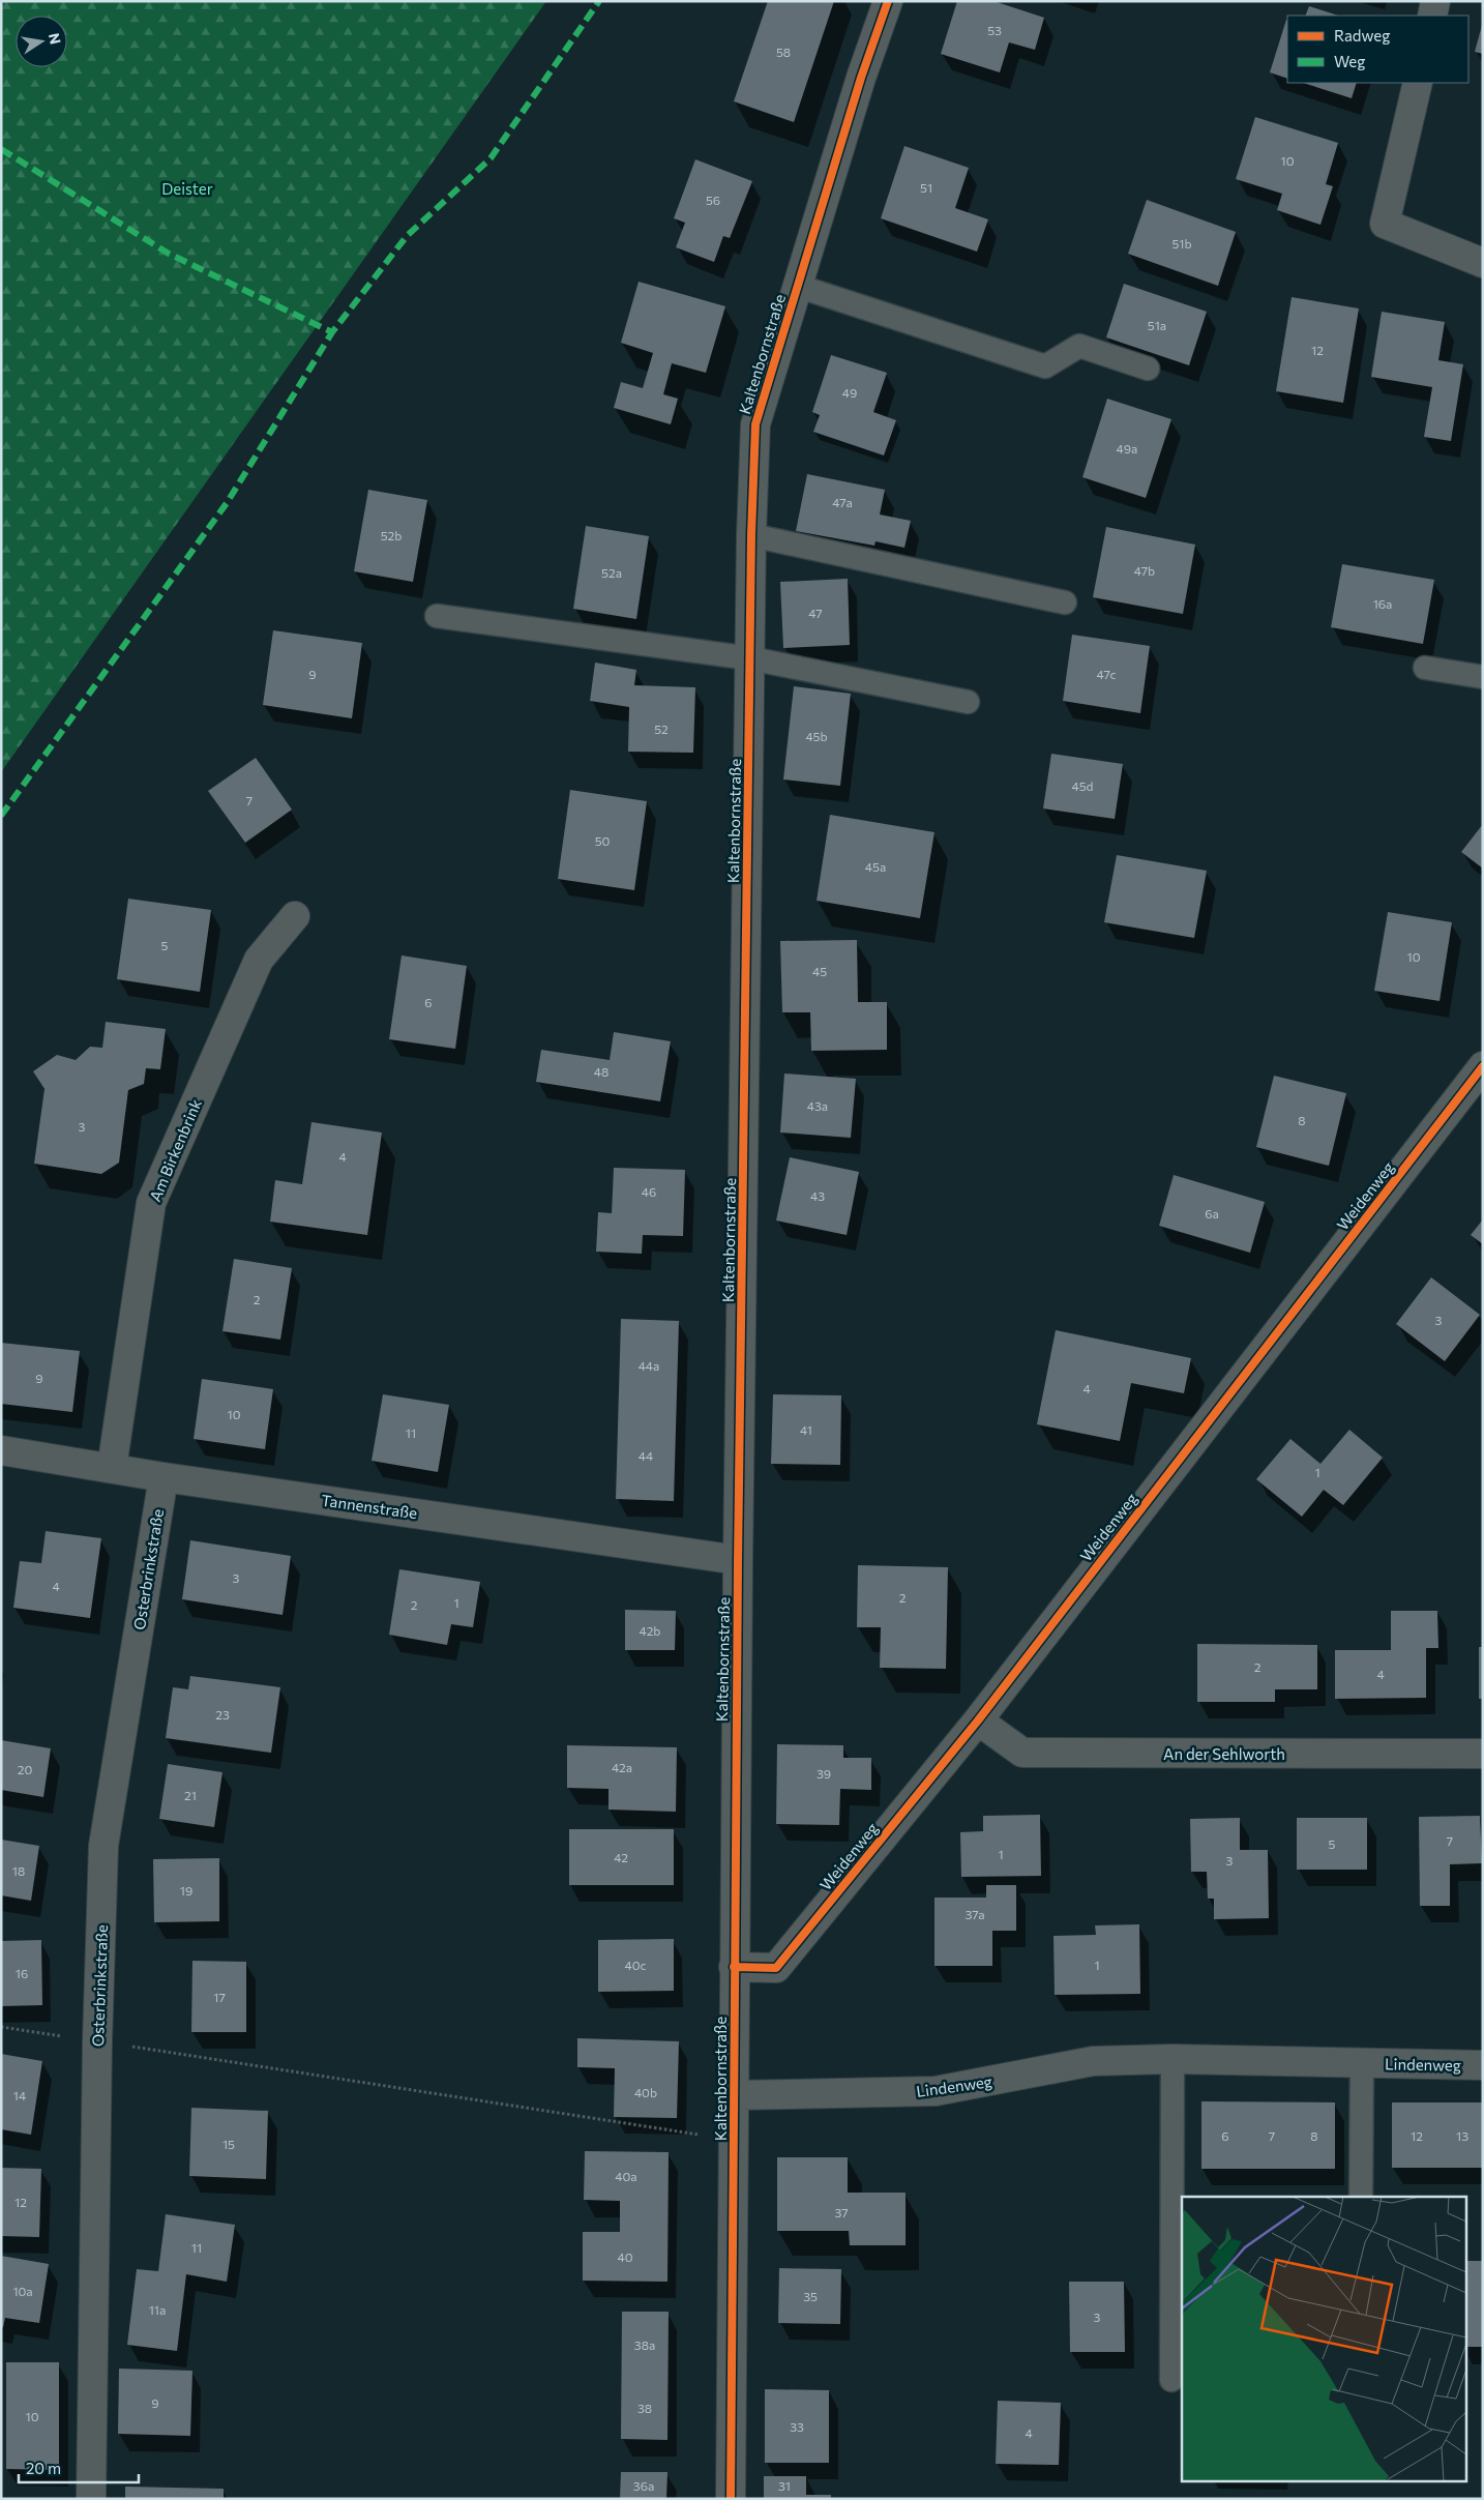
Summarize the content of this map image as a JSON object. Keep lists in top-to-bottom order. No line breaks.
{"streets":{"street":["Kaltenbornstraße","Am Birkenbrink","Weidenweg","Tannenstraße","Osterbrinkstraße","An der Sehlworth","Lindenweg"]},"crossings":[["Kaltenbornstraße","Weidenweg"],["Kaltenbornstraße","Tannenstraße"],["Kaltenbornstraße","Lindenweg"],["Am Birkenbrink","Tannenstraße"],["Weidenweg","An der Sehlworth"],["Tannenstraße","Osterbrinkstraße"]],"parks":["Deister"],"house_numbers":["53","58","10","51","56","51b","51a","12","49","49a","47a","52b","47b","52a","16a","47","9","47c","52","45b","45d","7","50","45a","5","10","45","6","48","43a","8","3","4","46","43","6a","2","3","44a","9","4","10","41","11","44","1","3","4","2","1","2","42b","2","4","23","42a","20","39","21","7","5","1","42","3","18","19","37a","40c","1","16","17","40b","14","6","7","8","12","13","15","40a","12","37","11","40","10a","35","11a","3","38a","9","38","10","33","4","36a","31"],"legend":["Radweg","Weg"],"scale_bar":"20 m","north":"right"}
